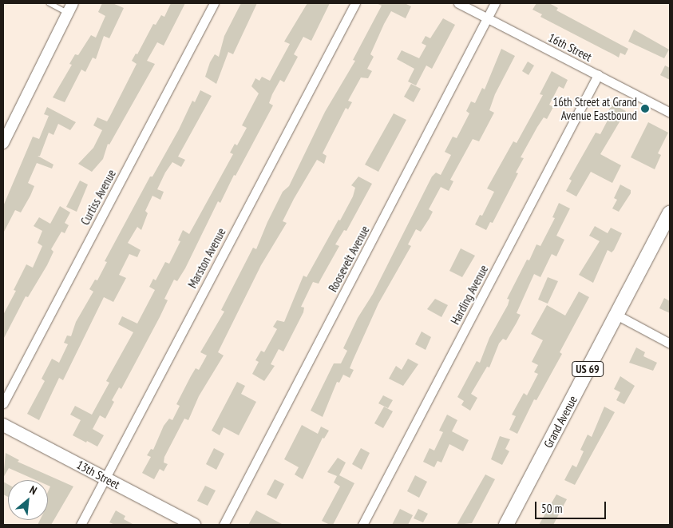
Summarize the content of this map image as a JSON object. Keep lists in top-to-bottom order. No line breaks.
{"streets":{"main road":["US 69","Grand Avenue","13th Street"],"street":["16th Street","Curtiss Avenue","Marston Avenue","Roosevelt Avenue","Harding Avenue"]},"crossings":[["16th Street","Roosevelt Avenue"],["16th Street","Harding Avenue"],["Marston Avenue","13th Street"]],"places":["16th Street at Grand Avenue Eastbound"],"scale_bar":"50 m","north":"top right"}
